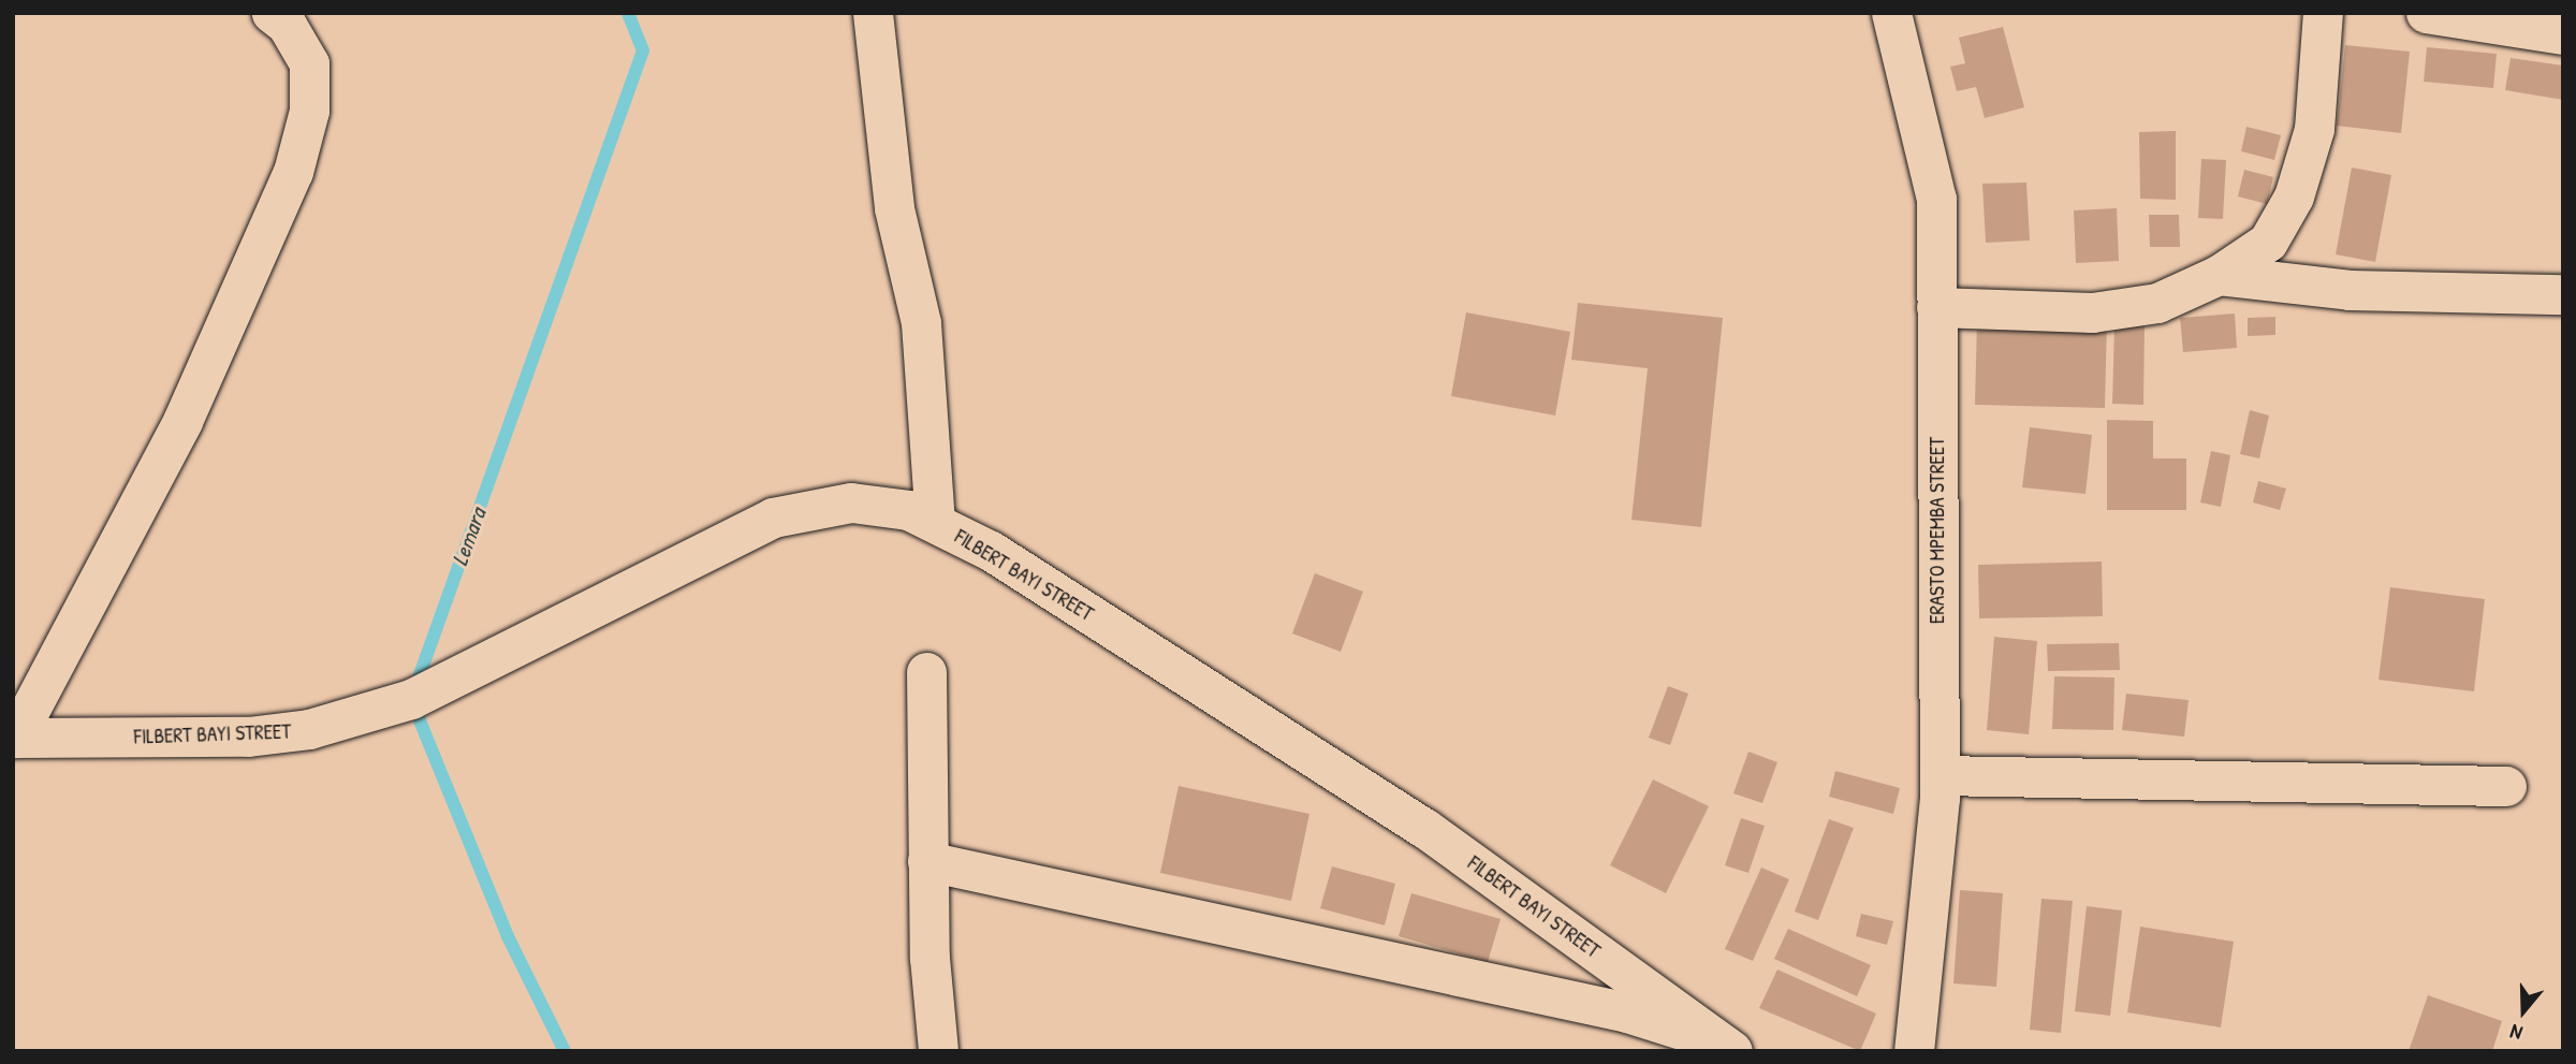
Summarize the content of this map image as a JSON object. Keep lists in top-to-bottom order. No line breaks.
{"streets":{"street":["ERASTO MPEMBA STREET","FILBERT BAYI STREET"]},"water":["Lemara"],"north":"bottom"}
